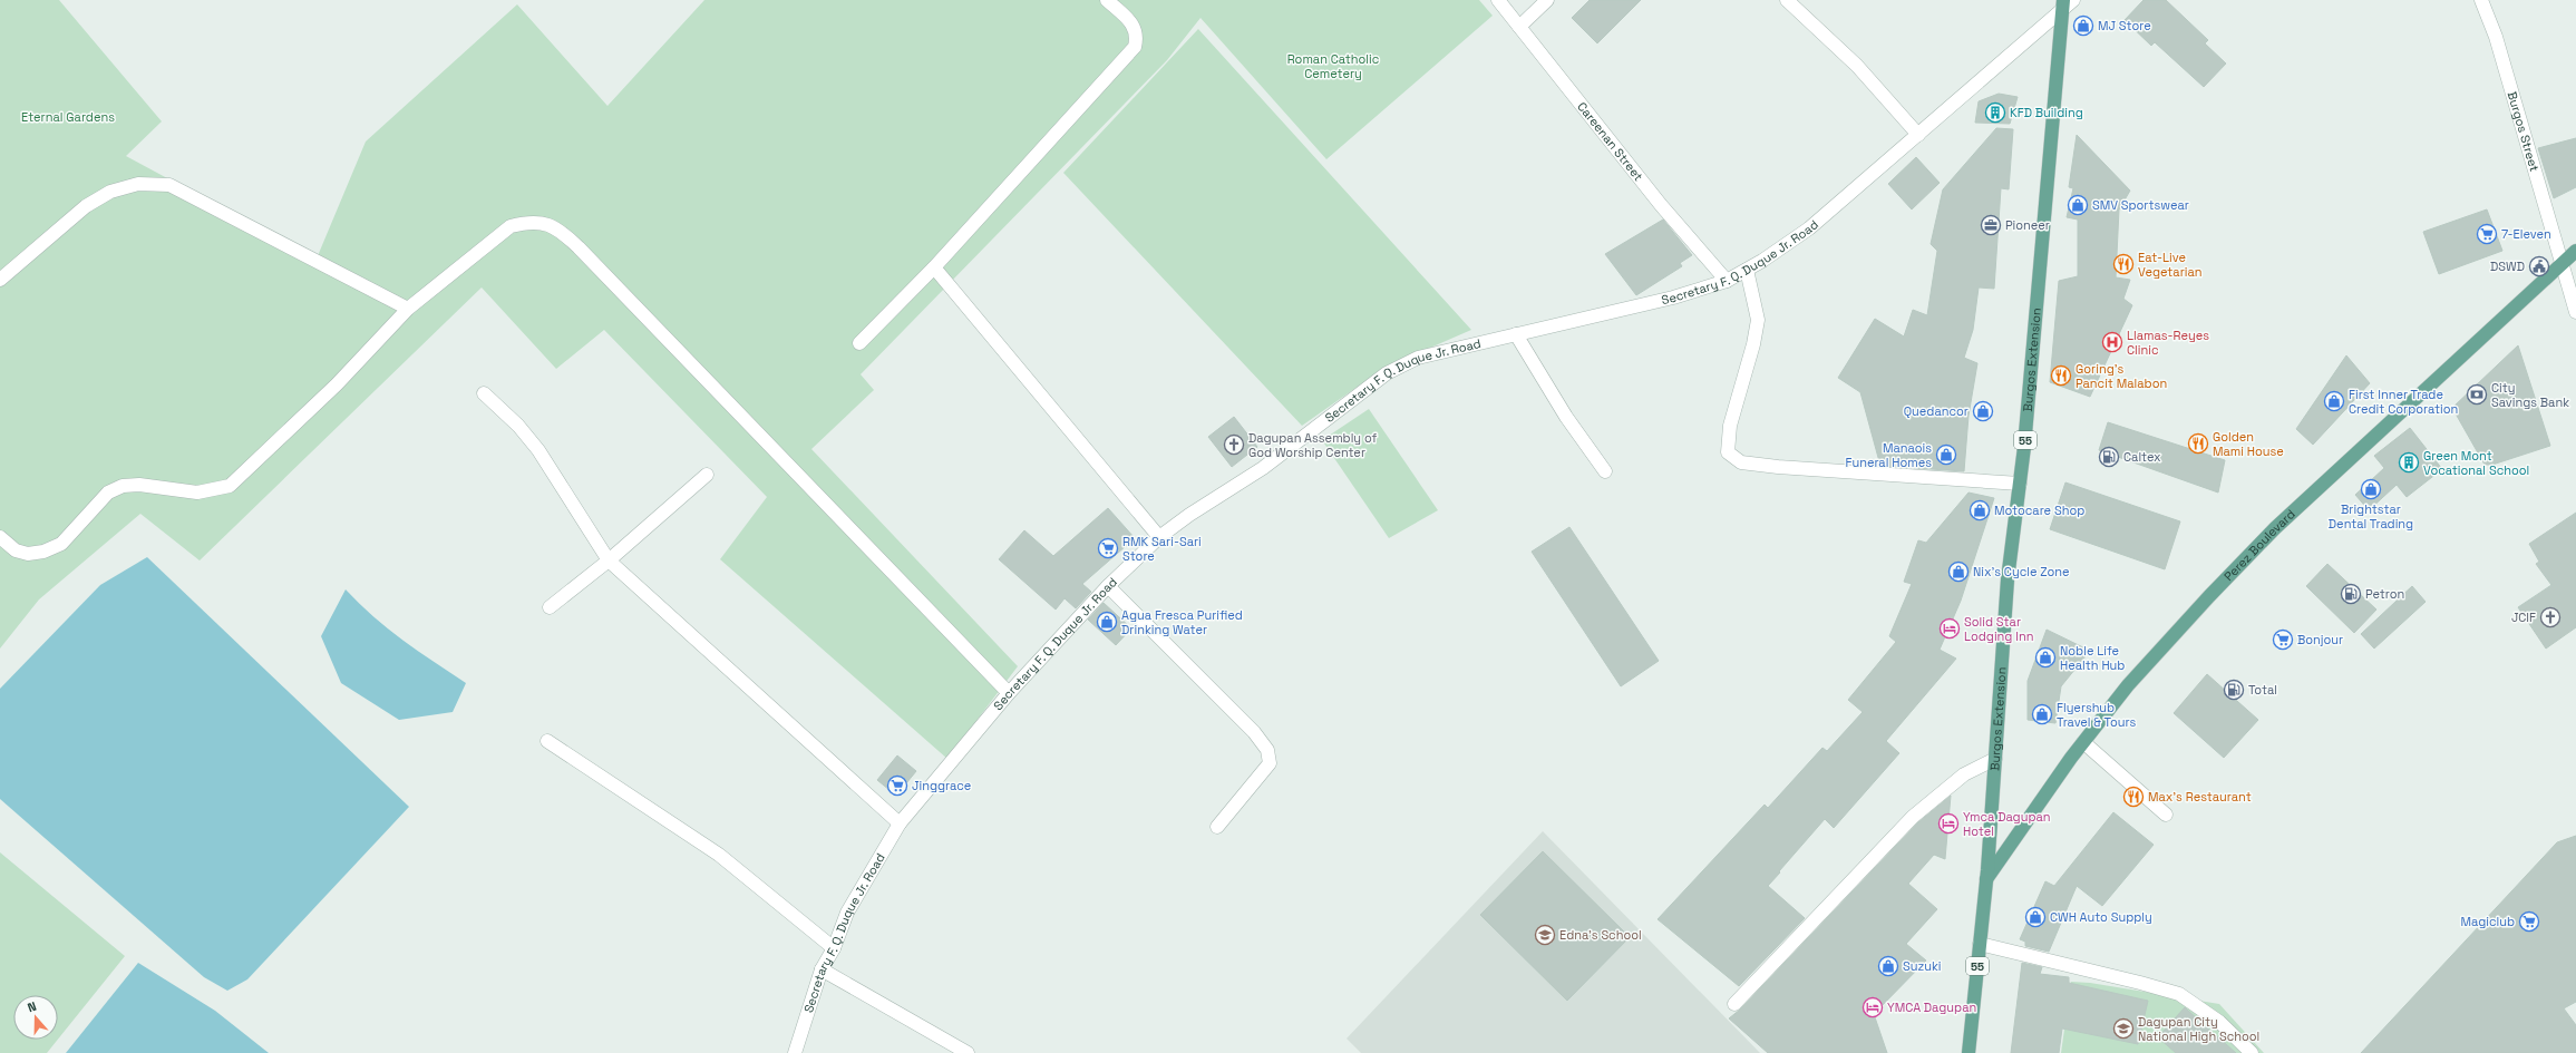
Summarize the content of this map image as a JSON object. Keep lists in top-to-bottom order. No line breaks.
{"streets":{"main road":["Burgos Extension","55","Perez Boulevard"],"street":["Burgos Street","Careenan Street","Secretary F. Q. Duque Jr. Road"]},"crossings":[["Burgos Street","Perez Boulevard"],["Careenan Street","Secretary F. Q. Duque Jr. Road"],["Secretary F. Q. Duque Jr. Road","Burgos Extension"],["Burgos Extension","55"],["Burgos Extension","Perez Boulevard"],["55","Perez Boulevard"]],"parks":["Roman Catholic Cemetery","Eternal Gardens"],"places":{"shop":["MJ Store","SMV Sportswear","First Inner Trade Credit Corporation","Quedancor","Manaois Funeral Homes","Brightstar Dental Trading","Motocare Shop","Nix's Cycle Zone","Agua Fresca Purified Drinking Water","Noble Life Health Hub","Flyershub Travel & Tours","CWH Auto Supply","Suzuki"],"building":["KFD Building","Green Mont Vocational School"],"office":["Pioneer"],"supermarket":["7-Eleven","RMK Sari-Sari Store","Bonjour","Jinggrace","Magiclub"],"restaurant":["Eat-Live Vegetarian","Goring's Pancit Malabon","Golden Mami House","Max's Restaurant"],"public building":["DSWD"],"hospital":["Llamas-Reyes Clinic"],"bank":["City Savings Bank"],"church":["Dagupan Assembly of God Worship Center","JCIF"],"fuel station":["Caltex","Petron","Total"],"hotel":["Solid Star Lodging Inn","Ymca Dagupan Hotel","YMCA Dagupan"],"school or university":["Edna's School","Dagupan City National High School"]},"north":"top"}
